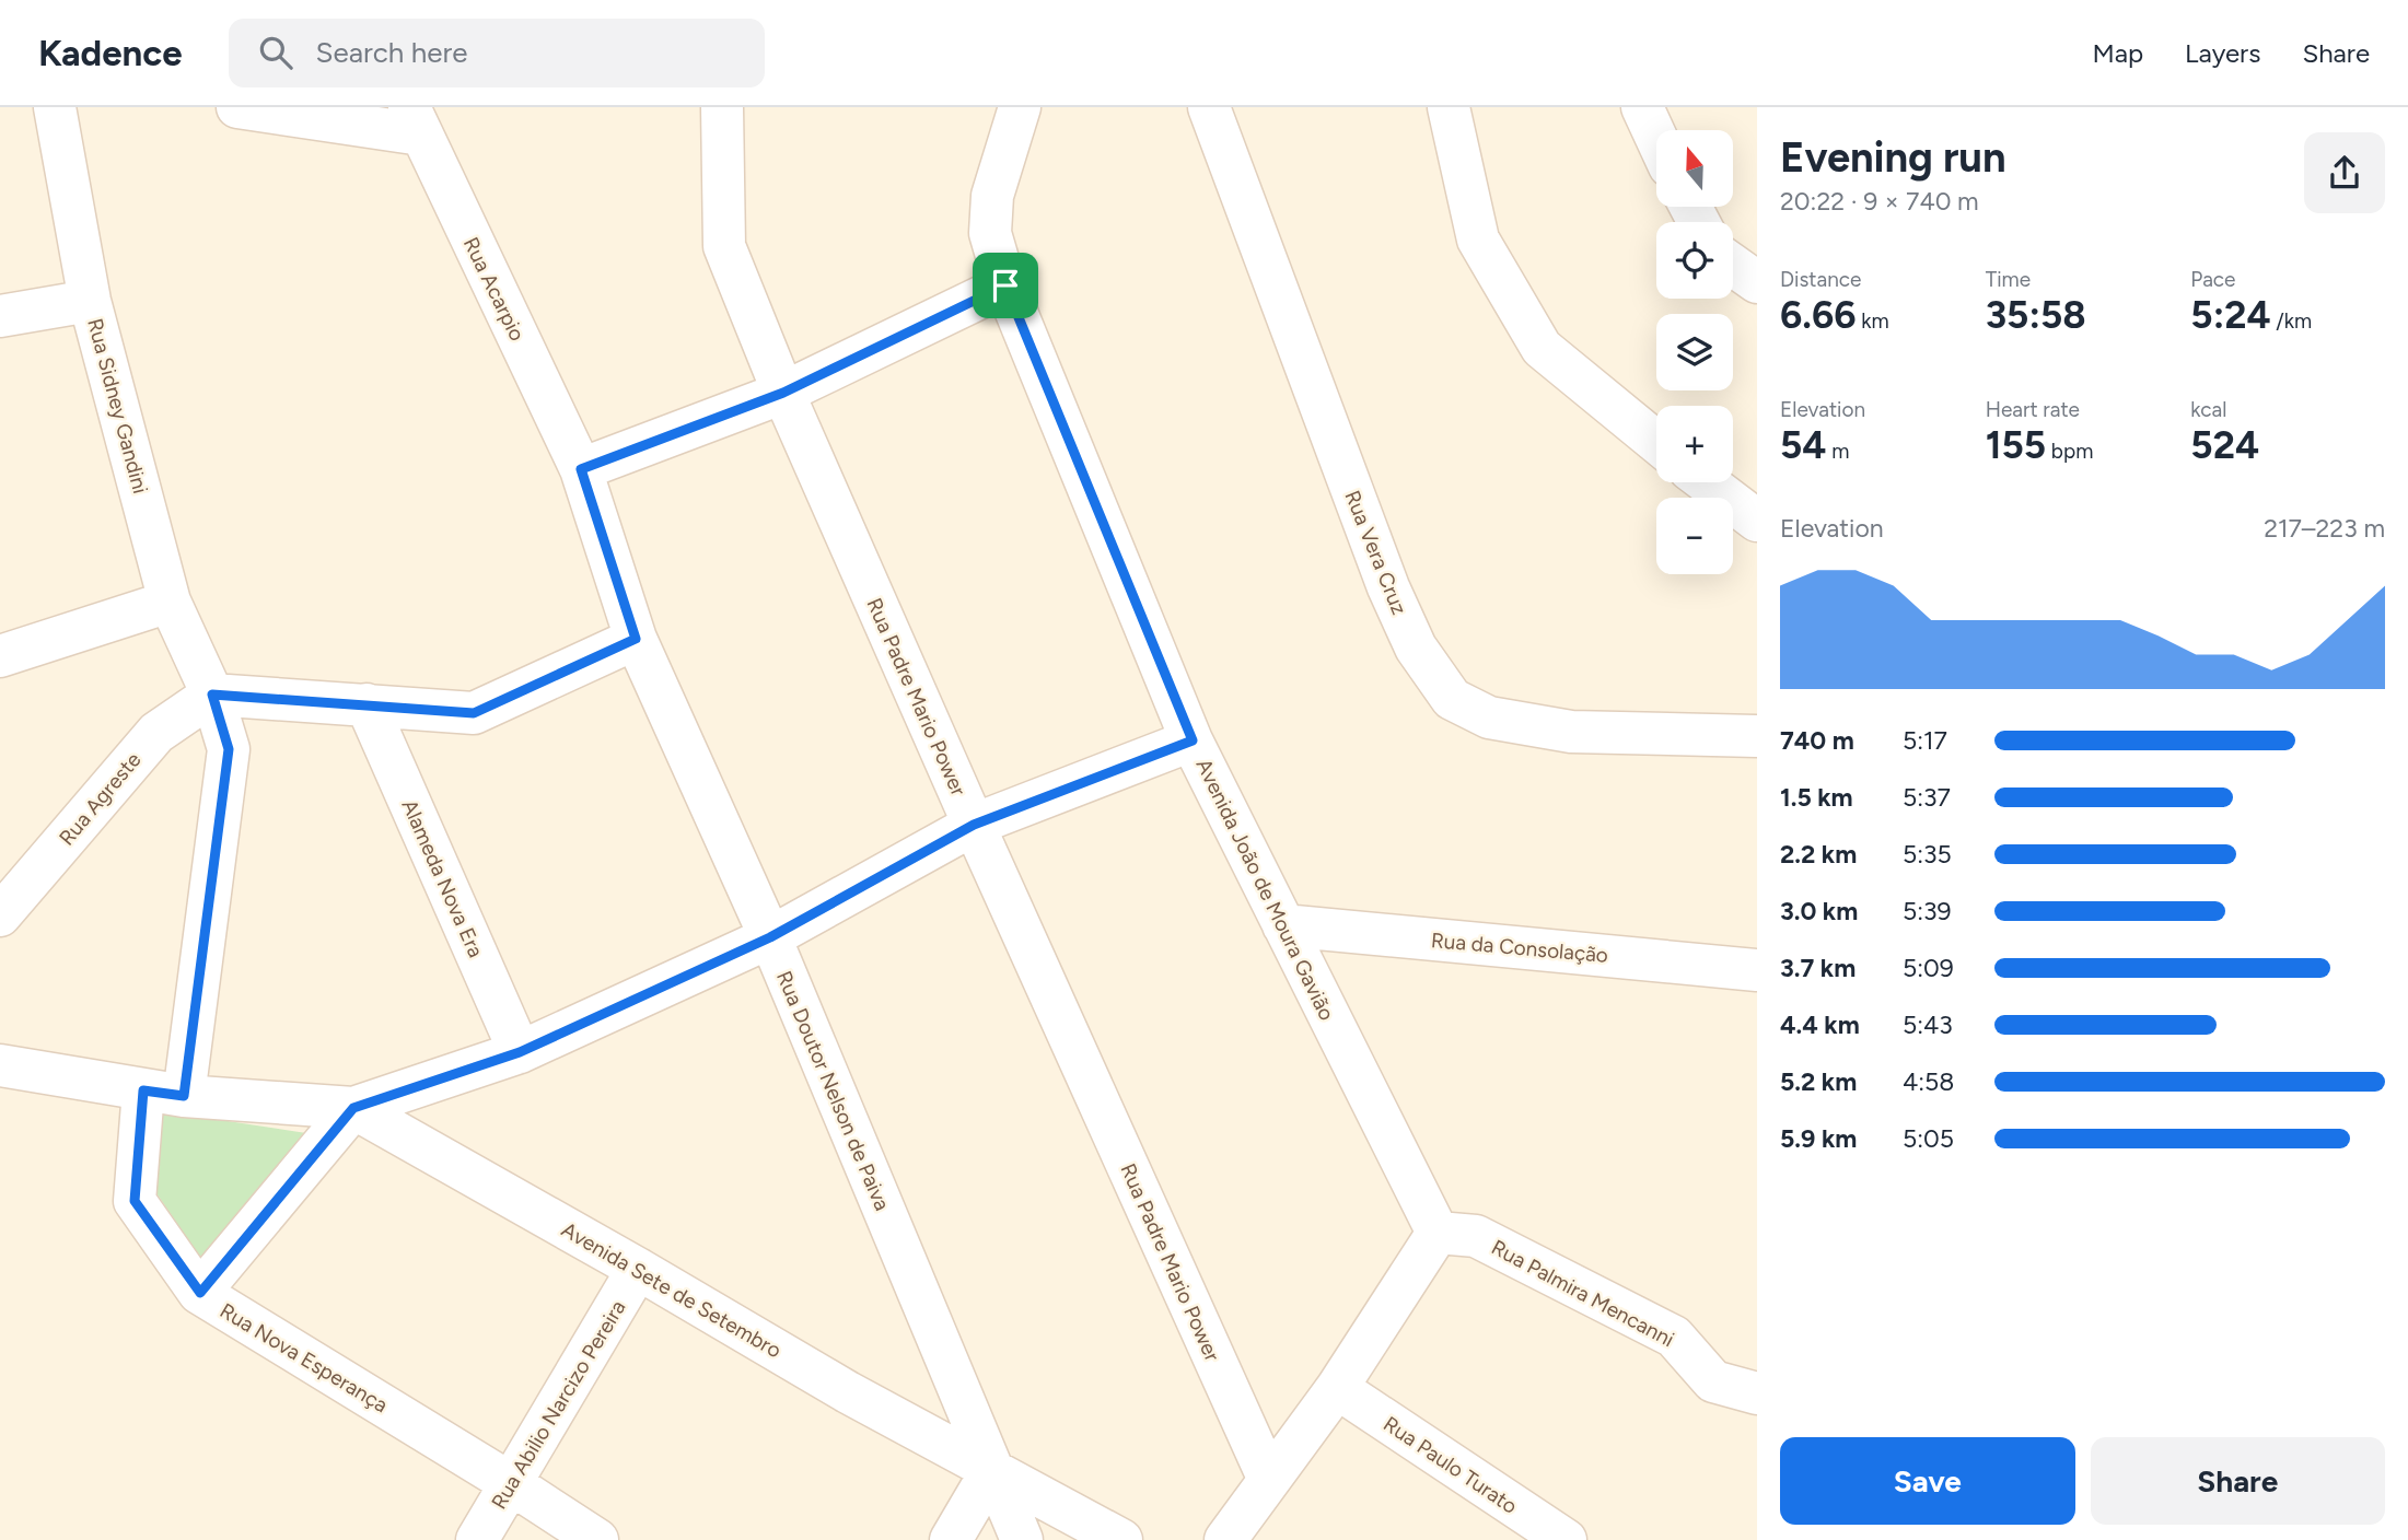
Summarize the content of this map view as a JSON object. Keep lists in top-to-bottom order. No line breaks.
{"streets":{"street":["Rua Acarpio","Rua Sidney Gandini","Rua Vera Cruz","Rua Padre Mario Power","Rua Agreste","Alameda Nova Era","Avenida João de Moura Gavião","Rua da Consolação","Rua Doutor Nelson de Paiva","Avenida Sete de Setembro","Rua Palmira Mencanni","Rua Nova Esperança","Rua Abilio Narcizo Pereira","Rua Paulo Turato"]},"crossings":[["Rua Acarpio","Rua Doutor Nelson de Paiva"],["Rua Sidney Gandini","Rua Agreste"],["Avenida João de Moura Gavião","Rua da Consolação"],["Avenida João de Moura Gavião","Rua Palmira Mencanni"],["Rua Doutor Nelson de Paiva","Avenida Sete de Setembro"],["Avenida Sete de Setembro","Rua Abilio Narcizo Pereira"],["Rua Nova Esperança","Rua Abilio Narcizo Pereira"]],"north":"top","page":{"header":"Kadence","search":"Search here","nav":["Map","Layers","Share"],"heading":["Evening run","20:22 · 9 × 740 m"],"map_buttons":["+","−"],"stats":[["Distance","6.66 km"],["Time","35:58"],["Pace","5:24 /km"],["Elevation","54 m"],["Heart rate","155 bpm"],["kcal","524"]],"chart":["Elevation","217–223 m"],"list":[{"name":"740 m","note":"5:17"},{"name":"1.5 km","note":"5:37"},{"name":"2.2 km","note":"5:35"},{"name":"3.0 km","note":"5:39"},{"name":"3.7 km","note":"5:09"},{"name":"4.4 km","note":"5:43"},{"name":"5.2 km","note":"4:58"},{"name":"5.9 km","note":"5:05"}],"buttons":["Save","Share"]}}
